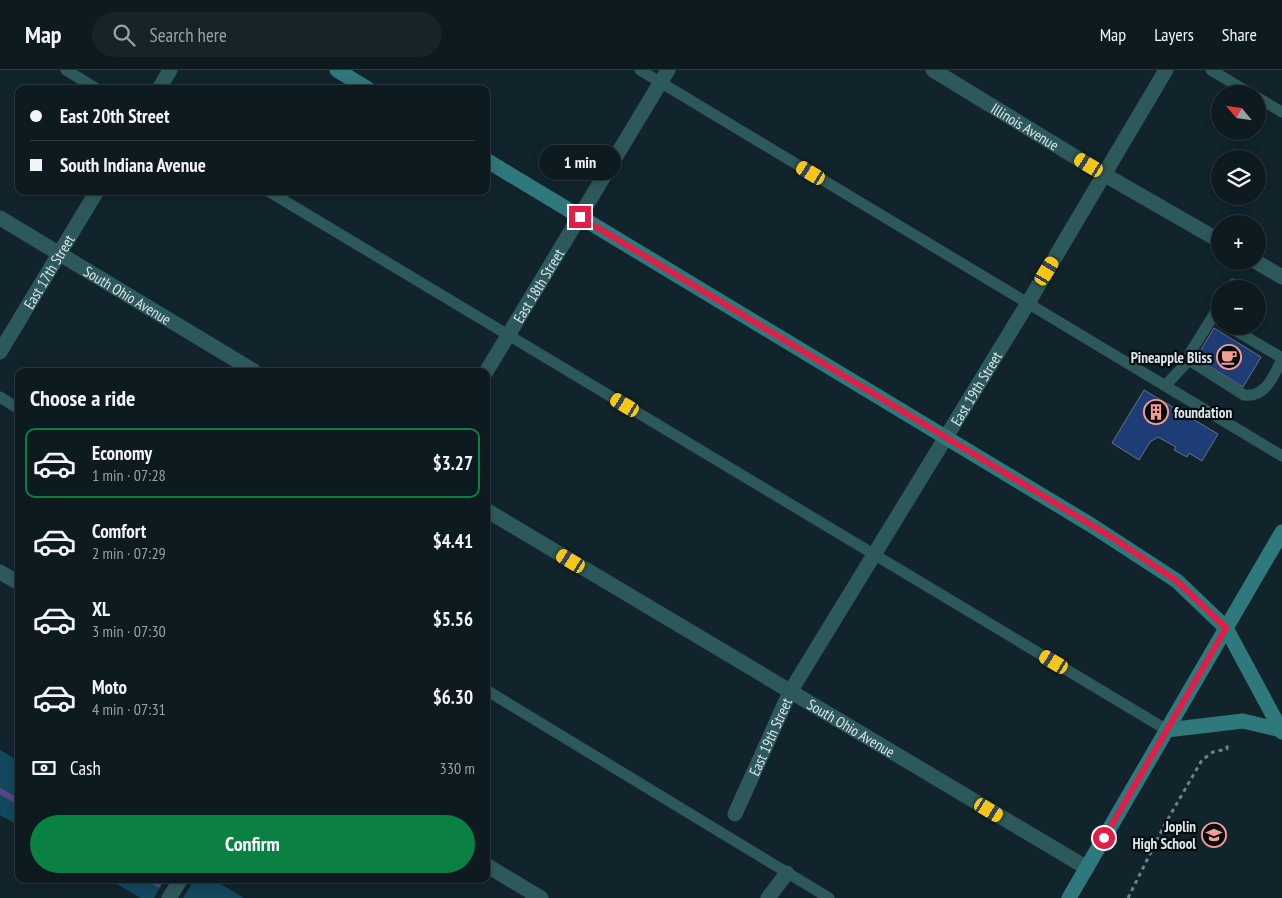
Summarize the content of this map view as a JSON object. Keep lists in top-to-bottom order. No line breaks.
{"streets":{"street":["Illinois Avenue","East 17th Street","East 18th Street","South Ohio Avenue","East 19th Street"]},"crossings":[["Illinois Avenue","East 19th Street"],["East 17th Street","South Ohio Avenue"],["South Ohio Avenue","East 19th Street"]],"places":{"cafe":["Pineapple Bliss"],"building":["foundation"],"school or university":["Joplin High School"]},"north":"top left","page":{"header":"Map","search":"Search here","nav":["Map","Layers","Share"],"map_buttons":["+","−"],"banner":["East 20th Street","South Indiana Avenue"],"bubble":"1 min","heading":"Choose a ride","list":[{"name":"Economy","note":"1 min · 07:28","value":"$3.27"},{"name":"Comfort","note":"2 min · 07:29","value":"$4.41"},{"name":"XL","note":"3 min · 07:30","value":"$5.56"},{"name":"Moto","note":"4 min · 07:31","value":"$6.30"}],"pay":["Cash","330 m"],"buttons":"Confirm"}}
